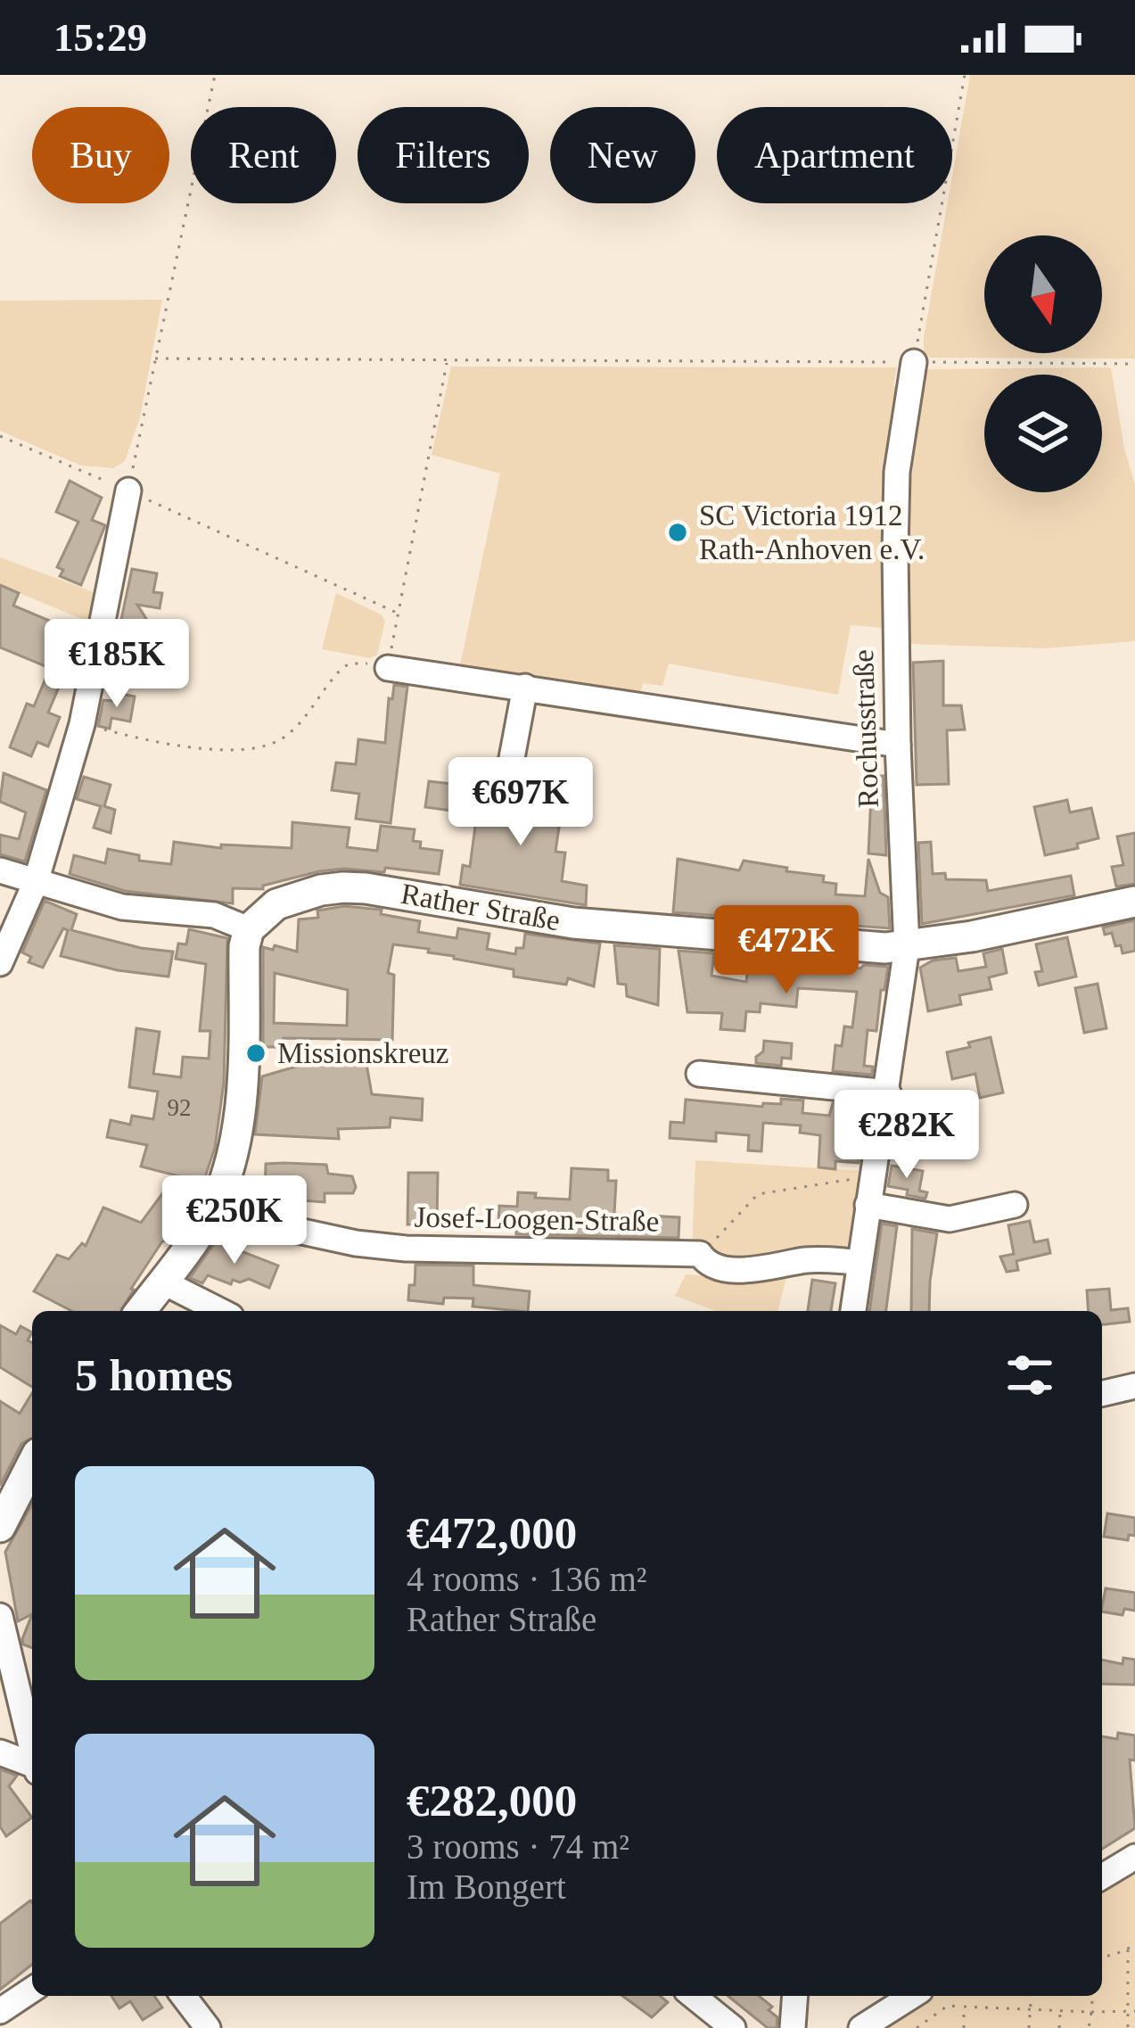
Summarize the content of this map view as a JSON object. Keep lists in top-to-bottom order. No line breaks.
{"streets":{"main road":["Rather Straße"],"street":["Rochusstraße","Josef-Loogen-Straße"]},"crossings":[["Rochusstraße","Rather Straße"],["Rochusstraße","Josef-Loogen-Straße"]],"places":["SC Victoria 1912 Rath-Anhoven e.V.","Missionskreuz"],"house_numbers":["92"],"north":"bottom","page":{"status":"15:29","chip":["Buy","Rent","Filters","New","Apartment"],"price":["€185K","€697K","€472K","€282K","€250K"],"heading":"5 homes","list":[{"name":"€472,000","note":"4 rooms · 136 m² · Rather Straße"},{"name":"€282,000","note":"3 rooms · 74 m² · Im Bongert"}]}}
